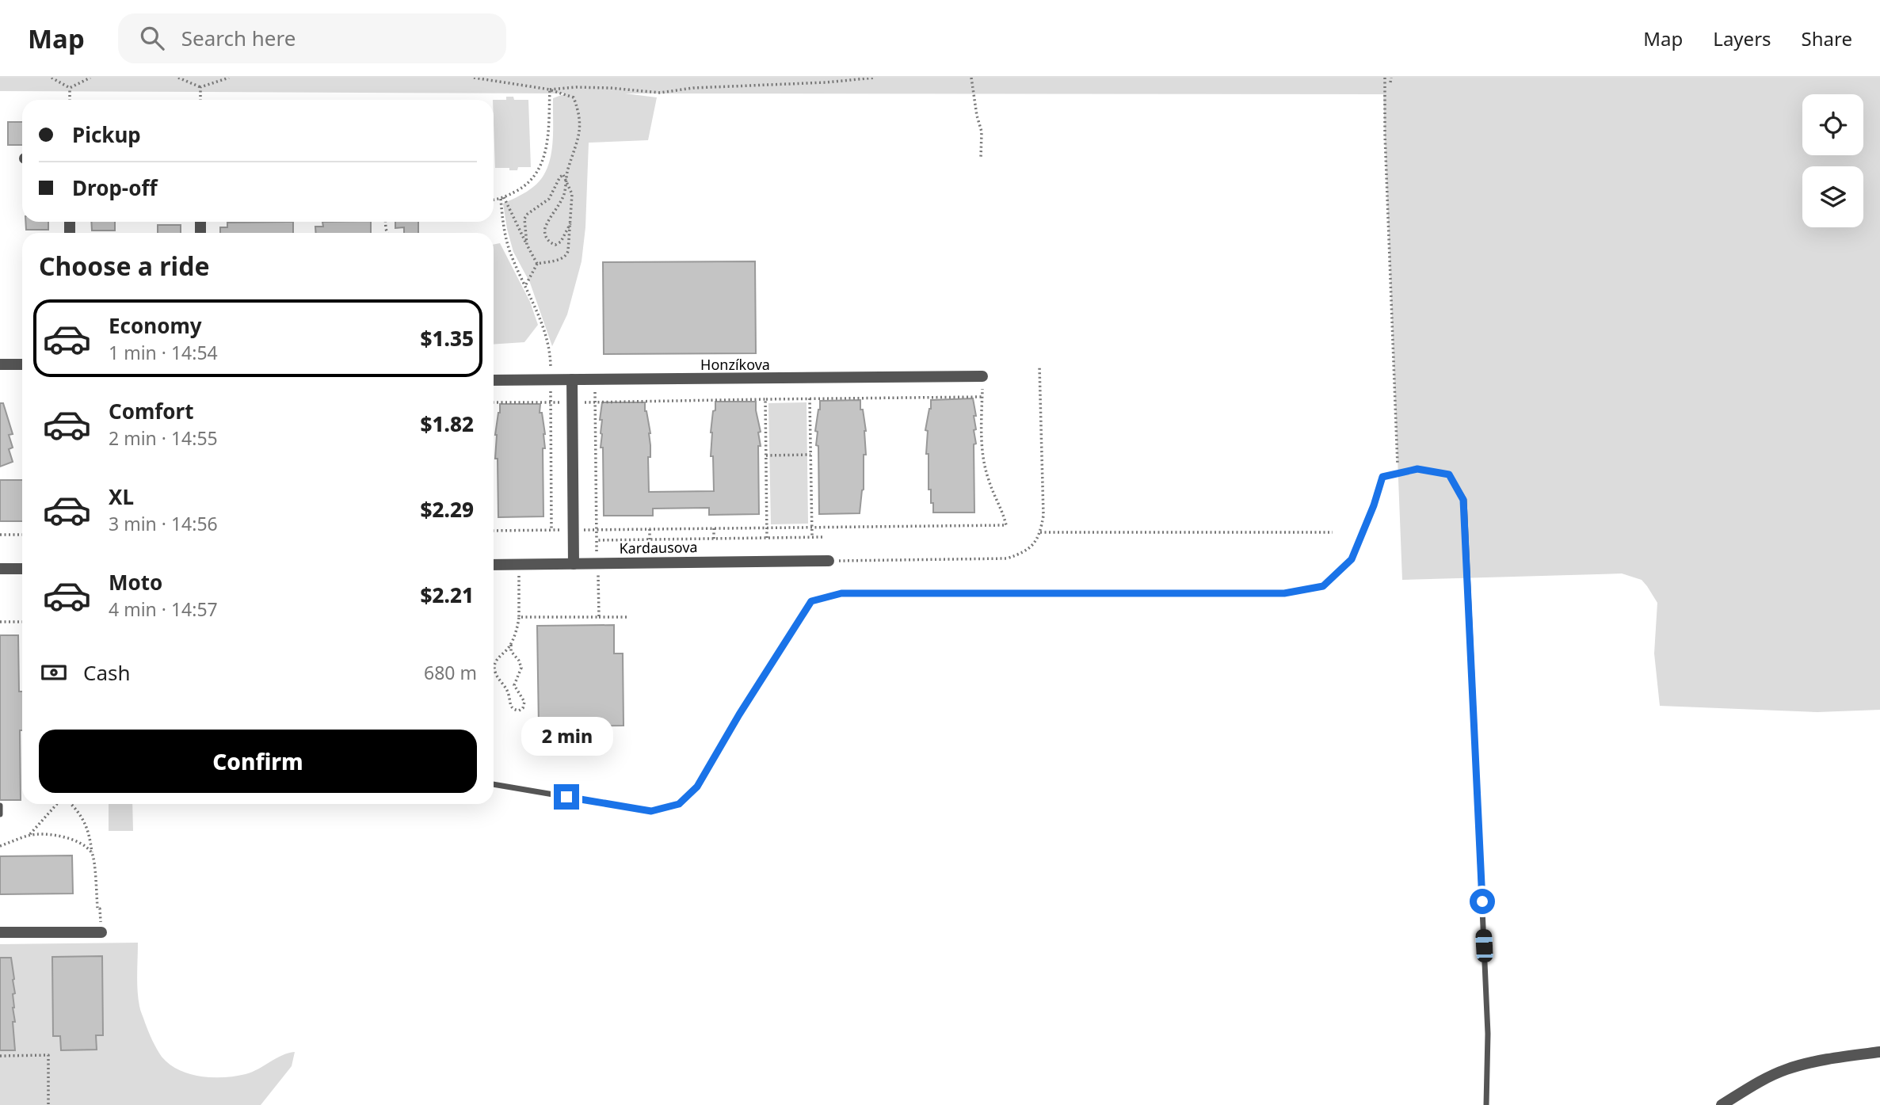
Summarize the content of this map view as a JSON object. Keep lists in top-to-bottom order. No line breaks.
{"streets":{"street":["Honzíkova","Kardausova"]},"page":{"header":"Map","search":"Search here","nav":["Map","Layers","Share"],"banner":["Pickup","Drop-off"],"heading":"Choose a ride","list":[{"name":"Economy","note":"1 min · 14:54","value":"$1.35"},{"name":"Comfort","note":"2 min · 14:55","value":"$1.82"},{"name":"XL","note":"3 min · 14:56","value":"$2.29"},{"name":"Moto","note":"4 min · 14:57","value":"$2.21"}],"pay":["Cash","680 m"],"bubble":"2 min","buttons":"Confirm"}}
